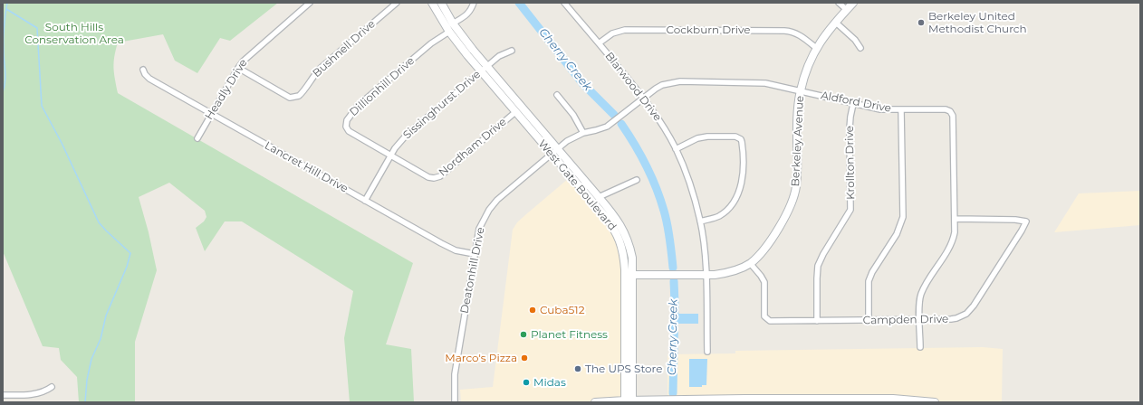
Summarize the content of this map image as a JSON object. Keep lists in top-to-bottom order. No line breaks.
{"streets":{"main road":["Berkeley Avenue","West Gate Boulevard"],"street":["Cockburn Drive","Bushnell Drive","Dillionhill Drive","Blarwood Drive","Headly Drive","Aldford Drive","Sissinghurst Drive","Nordham Drive","Krollton Drive","Lancret Hill Drive","Deatonhill Drive","Campden Drive"]},"crossings":[["Cockburn Drive","Blarwood Drive"],["Cockburn Drive","Berkeley Avenue"],["Bushnell Drive","Headly Drive"],["Dillionhill Drive","Sissinghurst Drive"],["Dillionhill Drive","Nordham Drive"],["Dillionhill Drive","West Gate Boulevard"],["Blarwood Drive","Aldford Drive"],["Blarwood Drive","Berkeley Avenue"],["Headly Drive","Lancret Hill Drive"],["Aldford Drive","Berkeley Avenue"],["Aldford Drive","Krollton Drive"],["Aldford Drive","West Gate Boulevard"],["Aldford Drive","Deatonhill Drive"],["Aldford Drive","Campden Drive"],["Sissinghurst Drive","Nordham Drive"],["Sissinghurst Drive","Lancret Hill Drive"],["Sissinghurst Drive","West Gate Boulevard"],["Berkeley Avenue","West Gate Boulevard"],["Berkeley Avenue","Campden Drive"],["Nordham Drive","West Gate Boulevard"],["Krollton Drive","Campden Drive"],["Lancret Hill Drive","Deatonhill Drive"],["West Gate Boulevard","Deatonhill Drive"]],"water":["Cherry Creek"],"parks":["South Hills Conservation Area"],"places":["Berkeley United Methodist Church","Cuba512","Planet Fitness","Marco's Pizza","The UPS Store","Midas"]}
